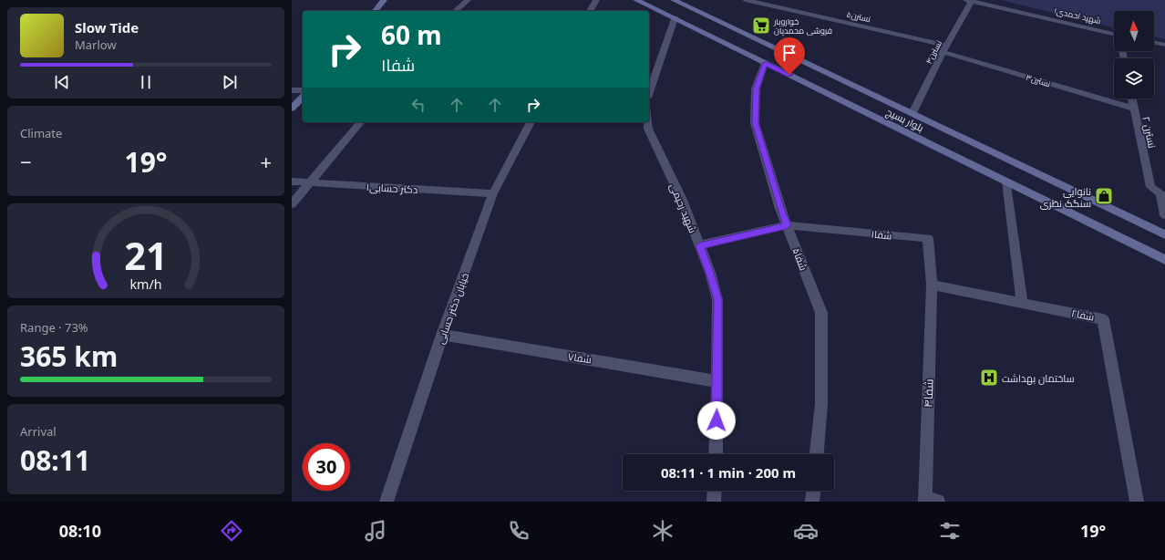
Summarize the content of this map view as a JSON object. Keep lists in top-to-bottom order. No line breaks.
{"streets":{"main road":["بلوار بسیج"],"street":["شهید احمدی۱","نسترن۵","نسترن۴","نسترن۳","نسترن ۲","دکتر حسابی۱","شهید رحیمی","شفا۱","شفا۵","خیابان دکتر حسابی","شفا۲","شفا۷","شفا۴"]},"crossings":[["شهید احمدی۱","نسترن۴"],["نسترن۵","نسترن۴"],["نسترن۵","نسترن۳"],["نسترن۴","نسترن۳"],["نسترن۴","بلوار بسیج"],["نسترن۳","نسترن ۲"],["بلوار بسیج","شفا۵"],["دکتر حسابی۱","خیابان دکتر حسابی"],["شهید رحیمی","شفا۱"],["شهید رحیمی","شفا۷"],["شفا۱","شفا۵"],["شفا۱","شفا۴"],["خیابان دکتر حسابی","شفا۷"]],"places":{"supermarket":["خواروبار فروشی محمدیان"],"shop":["نانوایی سنگک نظری"],"hospital":["ساختمان بهداشت"]},"north":"top","page":{"turn":["60 m","شفا۱"],"song":["Slow Tide","Marlow"],"tile":["Climate",["Range · 73%","365 km"],["Arrival","08:11"]],"heat":["−","19°","+"],"limit":"30","trip":"08:11 · 1 min · 200 m","tabs":["08:10","19°"],"gauge":["21","km/h"]}}
